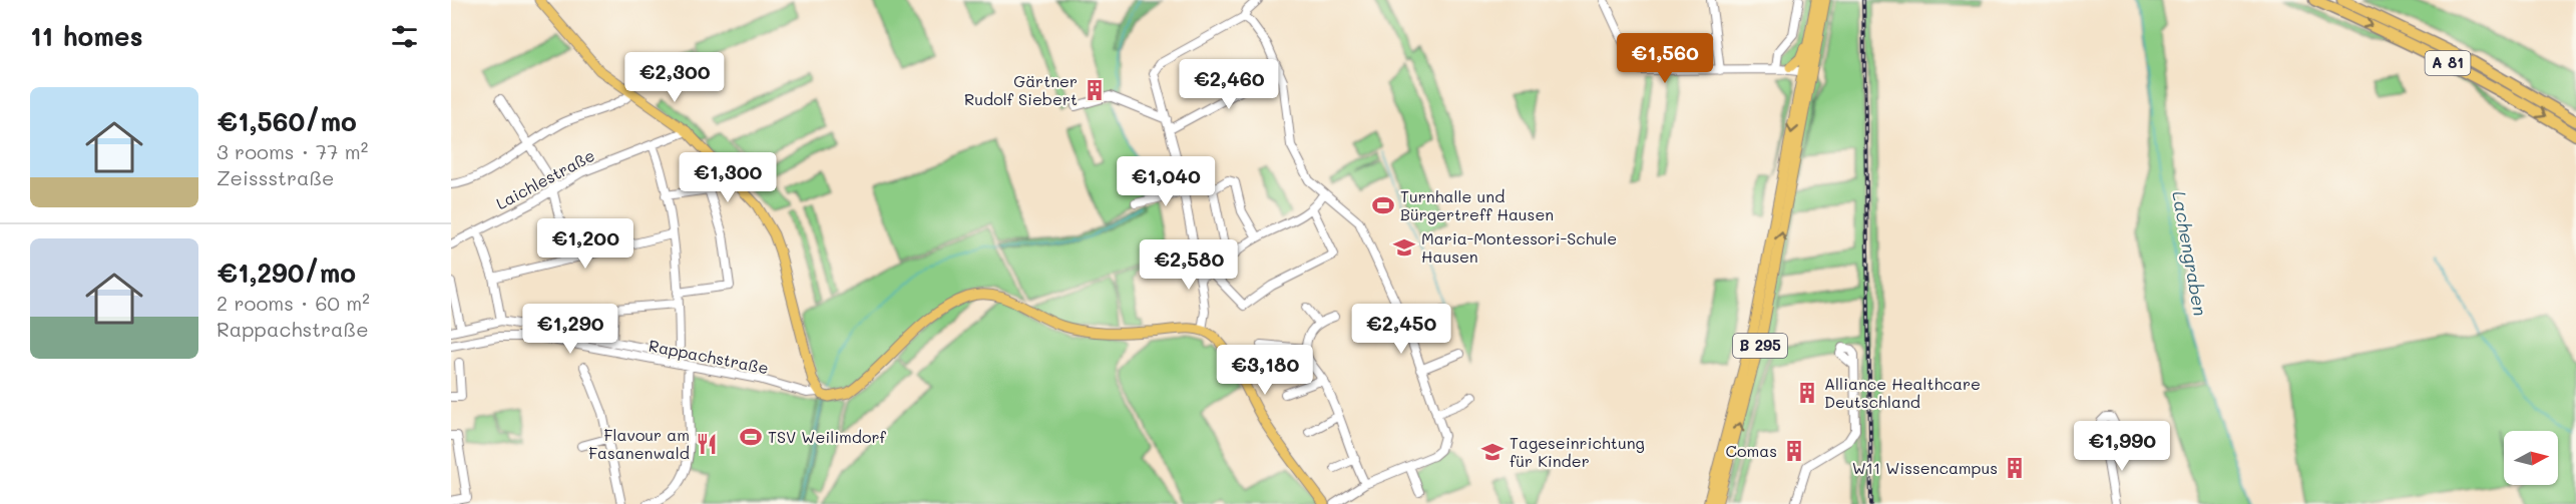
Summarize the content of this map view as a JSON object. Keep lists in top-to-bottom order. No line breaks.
{"streets":{"highway":["A 81"],"main road":["B 295"],"street":["Laichlestraße","Rappachstraße"]},"water":["Lachengraben"],"places":{"building":["Gärtner Rudolf Siebert","Alliance Healthcare Deutschland","Comas","W11 Wissencampus"],"sports":["Turnhalle und Bürgertreff Hausen","TSV Weilimdorf"],"school or university":["Maria-Montessori-Schule Hausen","Tageseinrichtung für Kinder"],"restaurant":["Flavour am Fasanenwald"]},"north":"right","page":{"heading":"11 homes","price":["€1,560","€2,300","€2,460","€1,300","€1,040","€1,200","€2,580","€1,290","€2,450","€3,180","€1,990"],"list":[{"name":"€1,560/mo","note":"3 rooms · 77 m² · Zeissstraße"},{"name":"€1,290/mo","note":"2 rooms · 60 m² · Rappachstraße"}]}}
